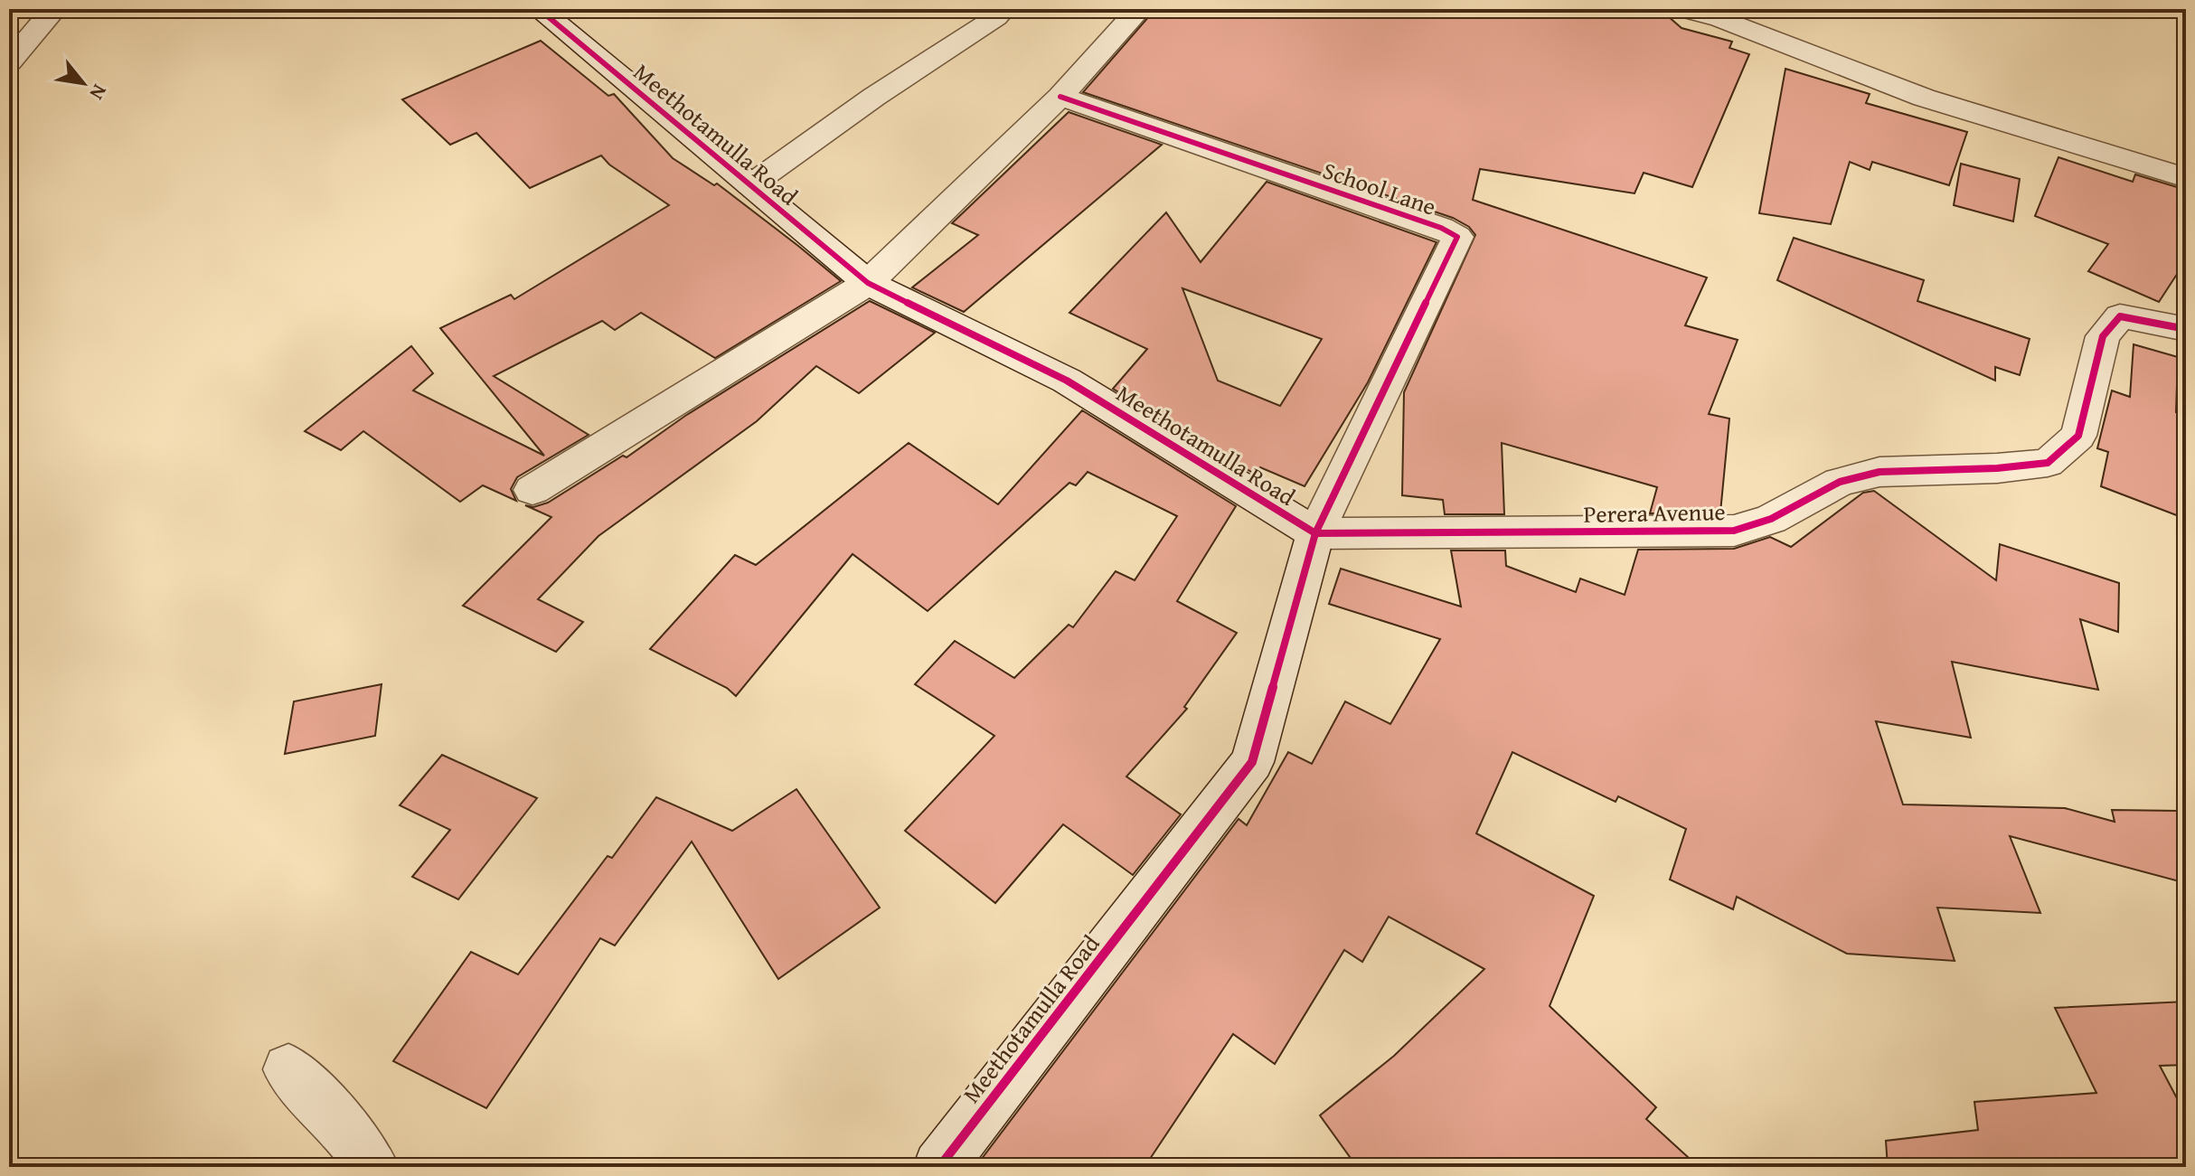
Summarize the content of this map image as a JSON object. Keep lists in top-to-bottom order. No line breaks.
{"streets":{"street":["Meethotamulla Road","School Lane","Perera Avenue"]},"crossings":[["Meethotamulla Road","School Lane"],["Meethotamulla Road","Perera Avenue"],["School Lane","Perera Avenue"]],"north":"bottom right"}
